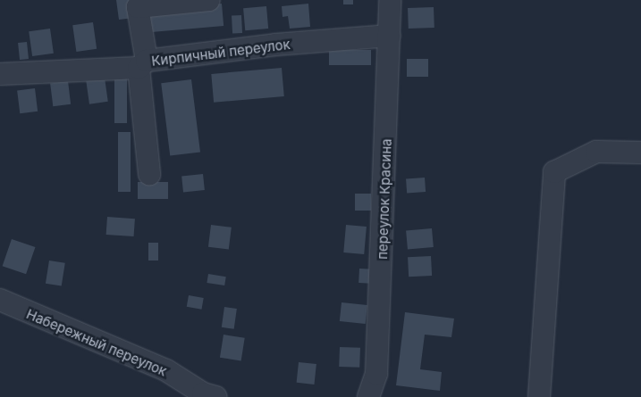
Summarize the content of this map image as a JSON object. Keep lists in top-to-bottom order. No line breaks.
{"streets":{"street":["Кирпичный переулок","переулок Красина","Набережный переулок"]},"crossings":[["Кирпичный переулок","переулок Красина"]]}
